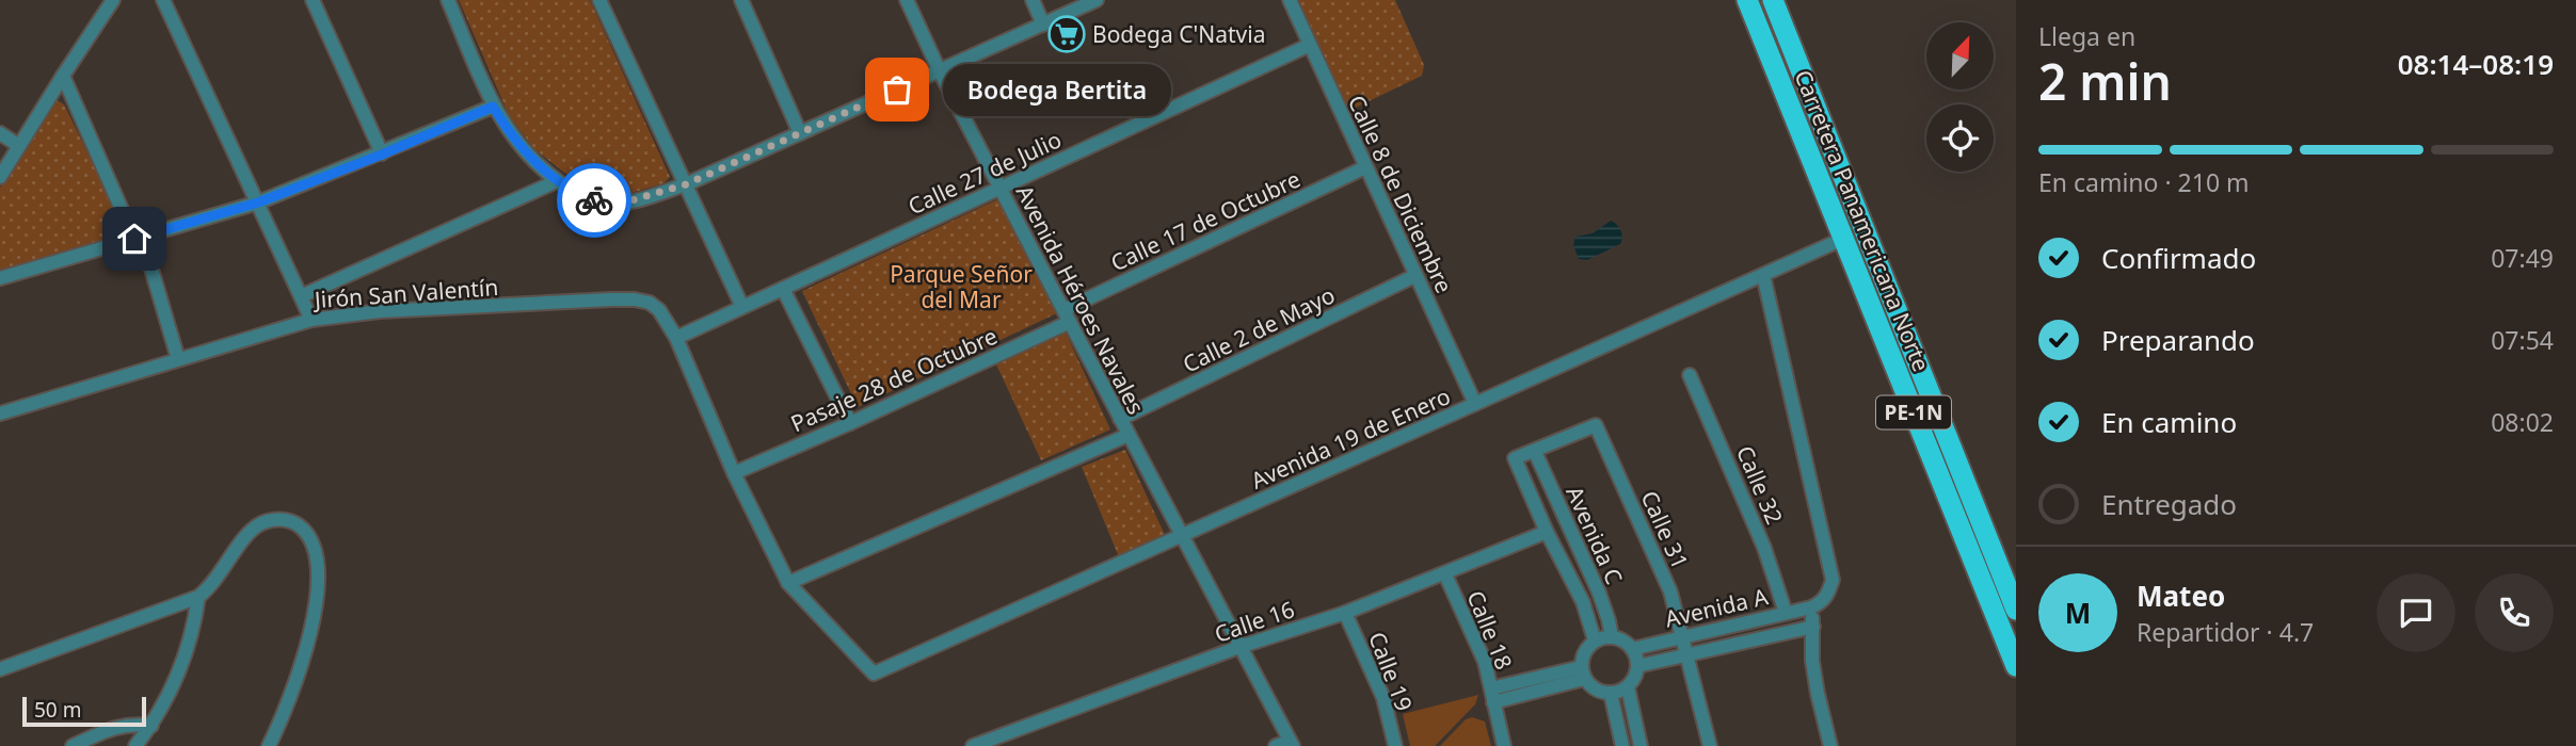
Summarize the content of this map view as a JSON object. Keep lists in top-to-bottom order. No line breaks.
{"streets":{"highway":["Carretera Panamericana Norte","PE-1N"],"street":["Calle 27 de Julio","Calle 8 de Diciembre","Calle 17 de Octubre","Jirón San Valentín","Avenida Héroes Navales","Calle 2 de Mayo","Pasaje 28 de Octubre","Avenida 19 de Enero","Calle 32","Calle 31","Avenida C","Avenida A","Calle 16","Calle 18","Calle 19"]},"crossings":[["Calle 27 de Julio","Calle 8 de Diciembre"],["Calle 27 de Julio","Jirón San Valentín"],["Calle 27 de Julio","Avenida Héroes Navales"],["Calle 8 de Diciembre","Calle 17 de Octubre"],["Calle 8 de Diciembre","Calle 2 de Mayo"],["Calle 8 de Diciembre","Avenida 19 de Enero"],["Calle 17 de Octubre","Avenida Héroes Navales"],["Calle 17 de Octubre","Pasaje 28 de Octubre"],["Carretera Panamericana Norte","Avenida 19 de Enero"],["Jirón San Valentín","Pasaje 28 de Octubre"],["Jirón San Valentín","Avenida 19 de Enero"],["Avenida Héroes Navales","Calle 2 de Mayo"],["Avenida Héroes Navales","Pasaje 28 de Octubre"],["Avenida Héroes Navales","Avenida 19 de Enero"],["Avenida Héroes Navales","Calle 16"],["Calle 32","Avenida A"],["Calle 31","Avenida C"],["Calle 31","Avenida A"],["Avenida C","Avenida A"],["Avenida C","Calle 16"],["Calle 16","Calle 18"],["Calle 16","Calle 19"]],"parks":["Parque Señor del Mar"],"places":{"supermarket":["Bodega C'Natvia"],"other":["Bodega Bertita"]},"scale_bar":"50 m","north":"top right","page":{"heading":["2 min","Llega en","08:14–08:19"],"panel":["Mateo","Repartidor · 4.7"],"bubble":"Bodega Bertita","bar":"En camino · 210 m","list":[["Confirmado","07:49"],["Preparando","07:54"],["En camino","08:02"],"Entregado"],"round":"M","scale":"50 m"}}
